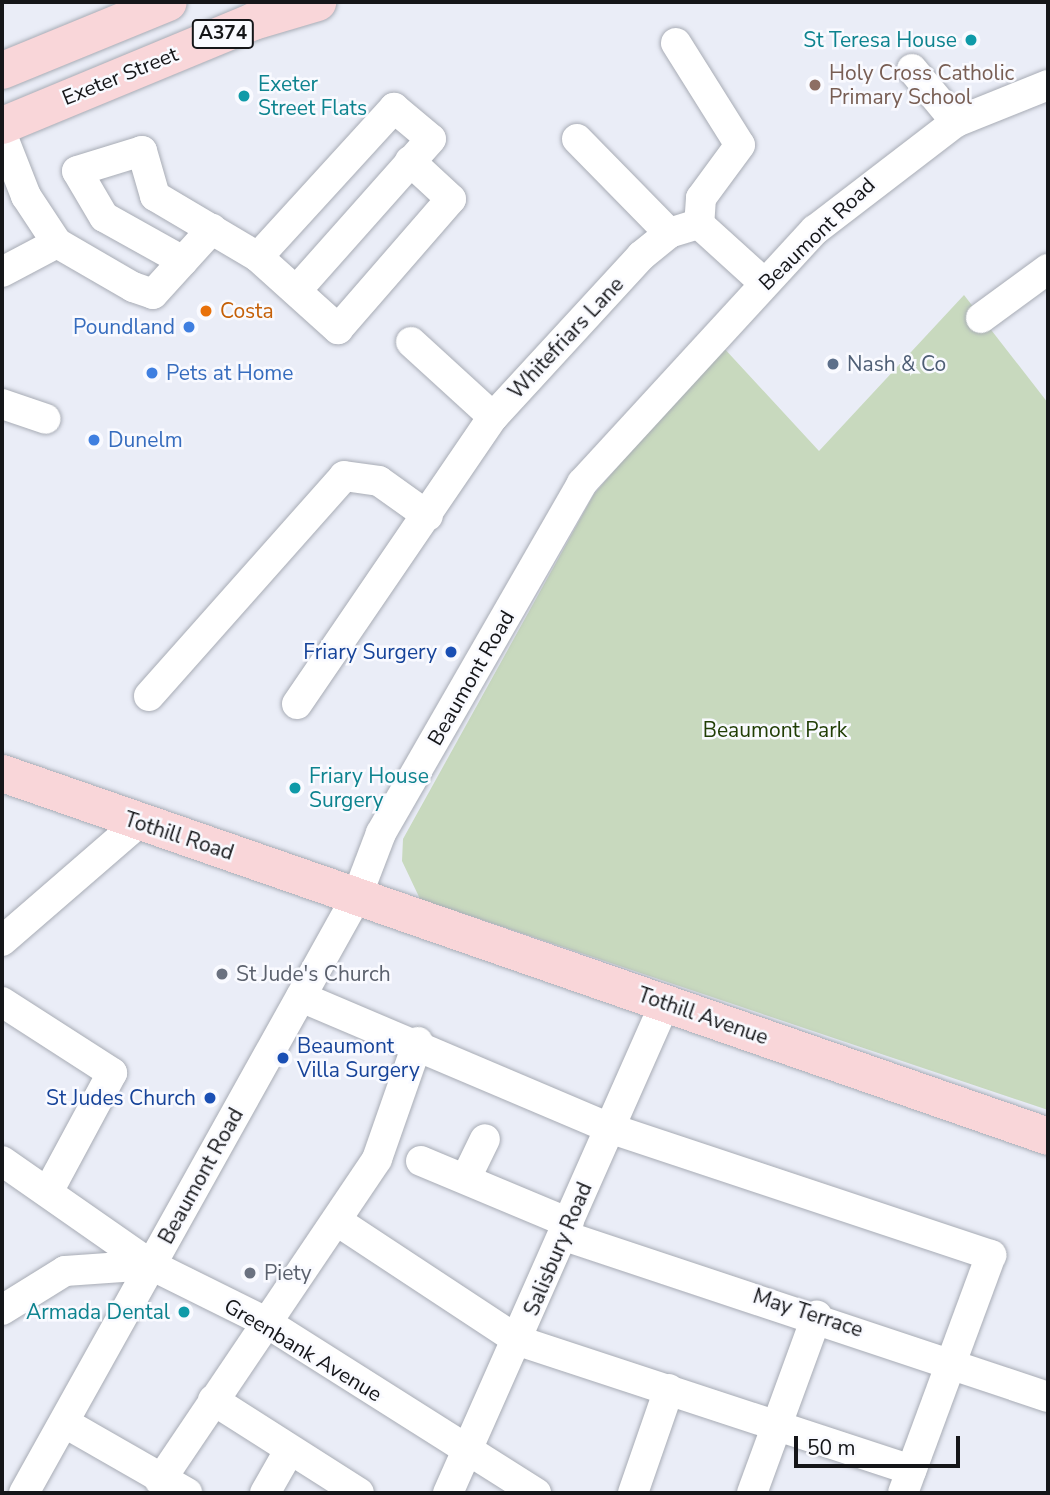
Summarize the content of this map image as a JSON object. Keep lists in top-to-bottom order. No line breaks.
{"streets":{"main road":["A374","Exeter Street","Tothill Road","Tothill Avenue"],"street":["Beaumont Road","Whitefriars Lane","Salisbury Road","May Terrace","Greenbank Avenue"]},"crossings":[["Beaumont Road","Tothill Road"],["Beaumont Road","Tothill Avenue"],["Beaumont Road","Greenbank Avenue"],["Tothill Road","Tothill Avenue"],["Tothill Avenue","Salisbury Road"],["Salisbury Road","May Terrace"],["Salisbury Road","Greenbank Avenue"]],"parks":["Beaumont Park"],"places":["St Teresa House","Holy Cross Catholic Primary School","Exeter Street Flats","Costa","Poundland","Nash & Co","Pets at Home","Dunelm","Friary Surgery","Friary House Surgery","St Jude's Church","Beaumont Villa Surgery","St Judes Church","Piety","Armada Dental"],"scale_bar":"50 m"}
